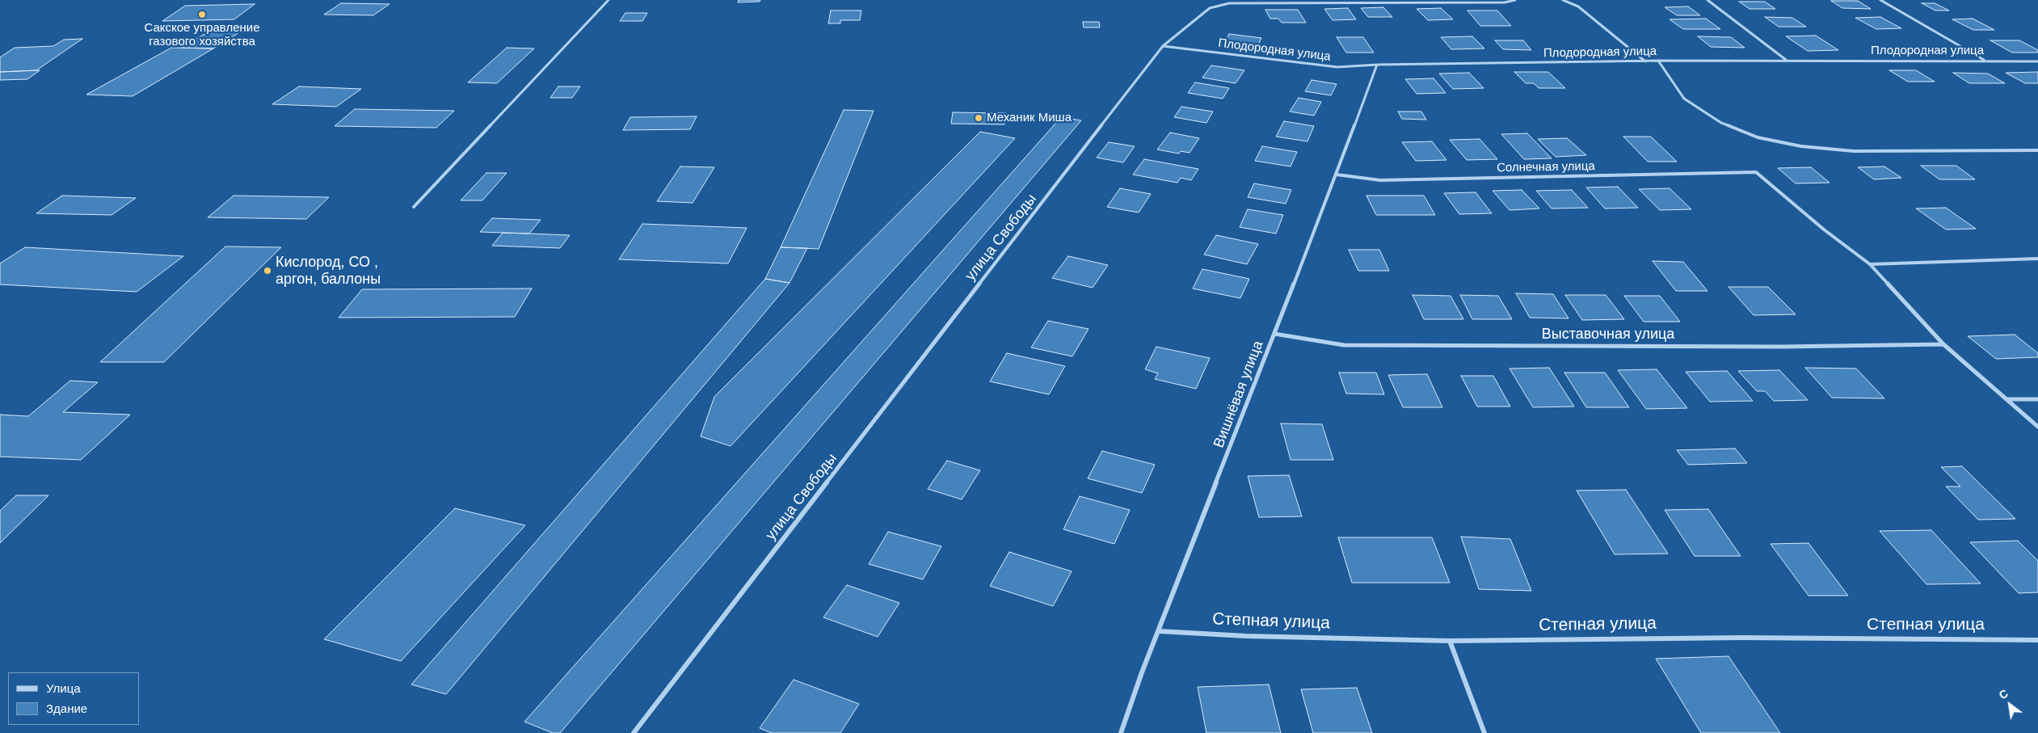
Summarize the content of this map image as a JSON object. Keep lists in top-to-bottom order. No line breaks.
{"streets":{"street":["Плодородная улица","Солнечная улица","улица Свободы","Выставочная улица","Вишнёвая улица","Степная улица"]},"crossings":[["Плодородная улица","улица Свободы"],["Плодородная улица","Вишнёвая улица"],["Солнечная улица","Вишнёвая улица"],["Выставочная улица","Вишнёвая улица"],["Вишнёвая улица","Степная улица"]],"places":["Сакское управление газового хозяйства","Механик Миша","Кислород, СО , аргон, баллоны"],"legend":["Улица","Здание"],"north":"top left"}
